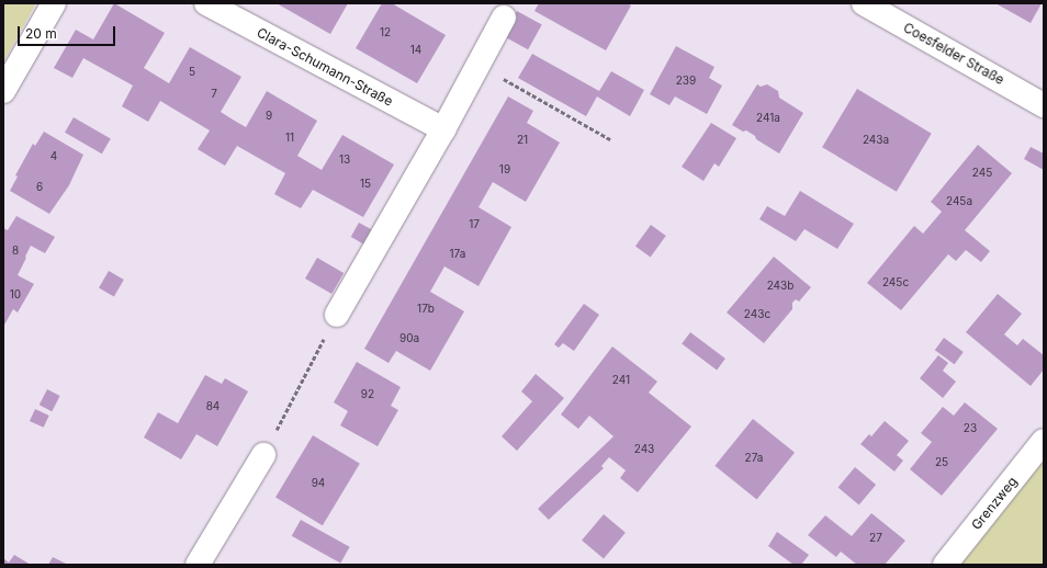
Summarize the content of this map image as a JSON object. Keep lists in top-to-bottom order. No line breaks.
{"streets":{"street":["Coesfelder Straße","Clara-Schumann-Straße","Grenzweg"]},"house_numbers":["12","14","5","239","7","9","241a","11","21","243a","4","13","19","245","15","6","245a","17","8","17a","245c","243b","10","17b","243c","90a","241","92","84","23","243","27a","25","94","27"],"scale_bar":"20 m"}
